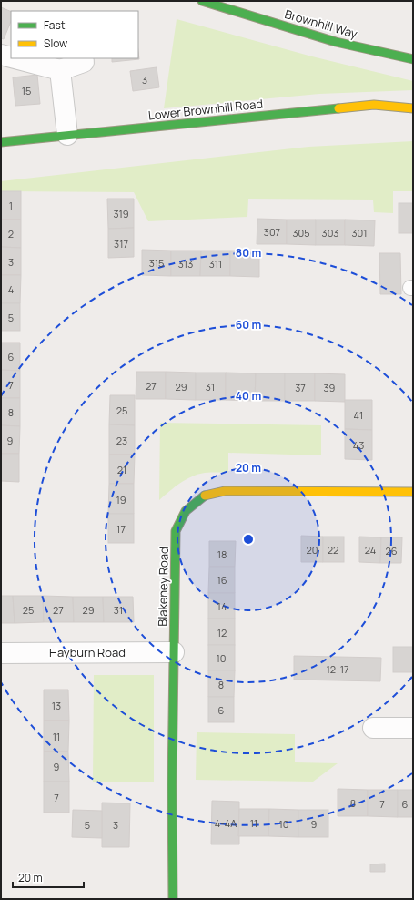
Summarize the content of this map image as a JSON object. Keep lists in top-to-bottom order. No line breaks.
{"streets":{"street":["Brownhill Way","Lower Brownhill Road","Blakeney Road","Hayburn Road"]},"crossings":[["Blakeney Road","Hayburn Road"]],"house_numbers":["3","15","1","319","307","305","303","301","2","317","3","315","313","311","4","5","6","7","27","29","31","37","39","25","8","41","9","23","43","21","19","17","20","22","24","26","18","16","14","25","27","29","31","12","10","12-17","8","13","6","11","9","7","8","7","6","4-4A","11","10","9","5","3"],"legend":["Fast","Slow"],"scale_bar":"20 m","rings":["80 m","60 m","40 m","20 m"]}
